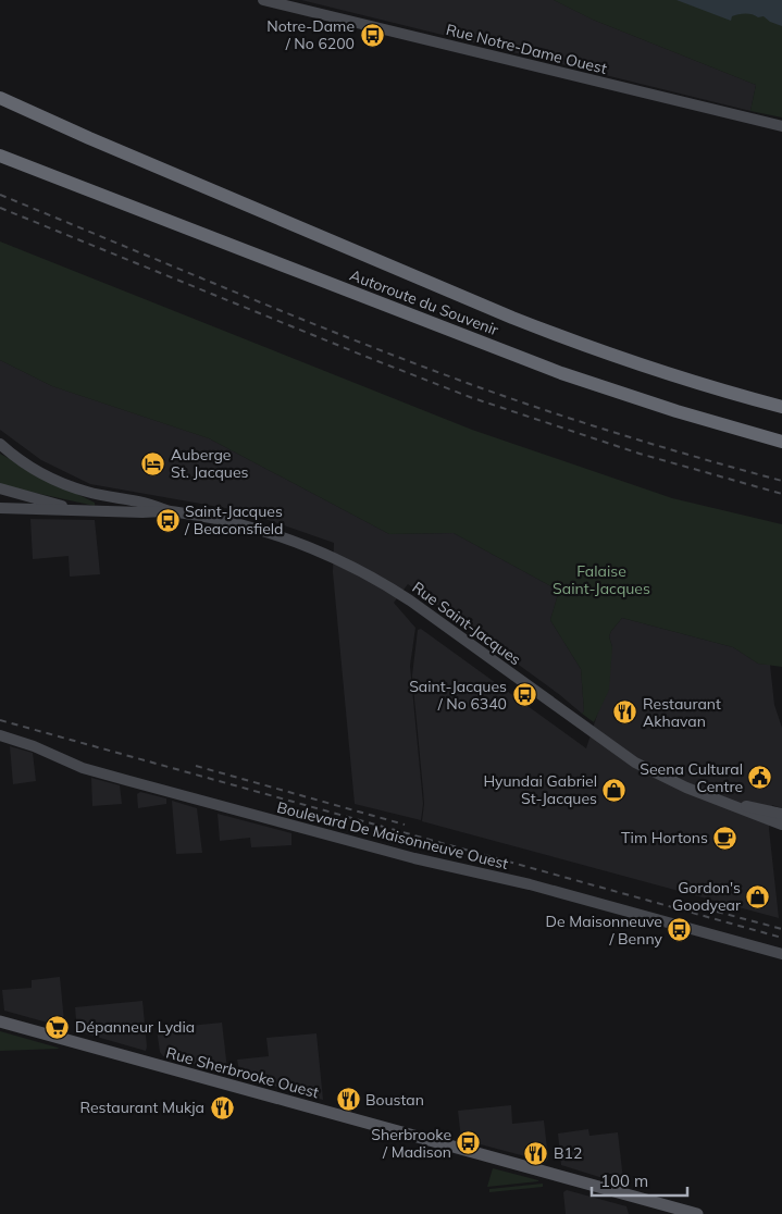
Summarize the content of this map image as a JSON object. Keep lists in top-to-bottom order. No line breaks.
{"streets":{"highway":["Autoroute du Souvenir"],"main road":["Rue Notre-Dame Ouest","Rue Saint-Jacques","Boulevard De Maisonneuve Ouest","Rue Sherbrooke Ouest"]},"parks":["Falaise Saint-Jacques"],"places":{"bus stop":["Notre-Dame / No 6200","Saint-Jacques / Beaconsfield","Saint-Jacques / No 6340","De Maisonneuve / Benny","Sherbrooke / Madison"],"hotel":["Auberge St. Jacques"],"restaurant":["Restaurant Akhavan","Boustan","Restaurant Mukja","B12"],"public building":["Seena Cultural Centre"],"shop":["Hyundai Gabriel St-Jacques","Gordon's Goodyear"],"cafe":["Tim Hortons"],"supermarket":["Dépanneur Lydia"]},"scale_bar":"100 m"}
